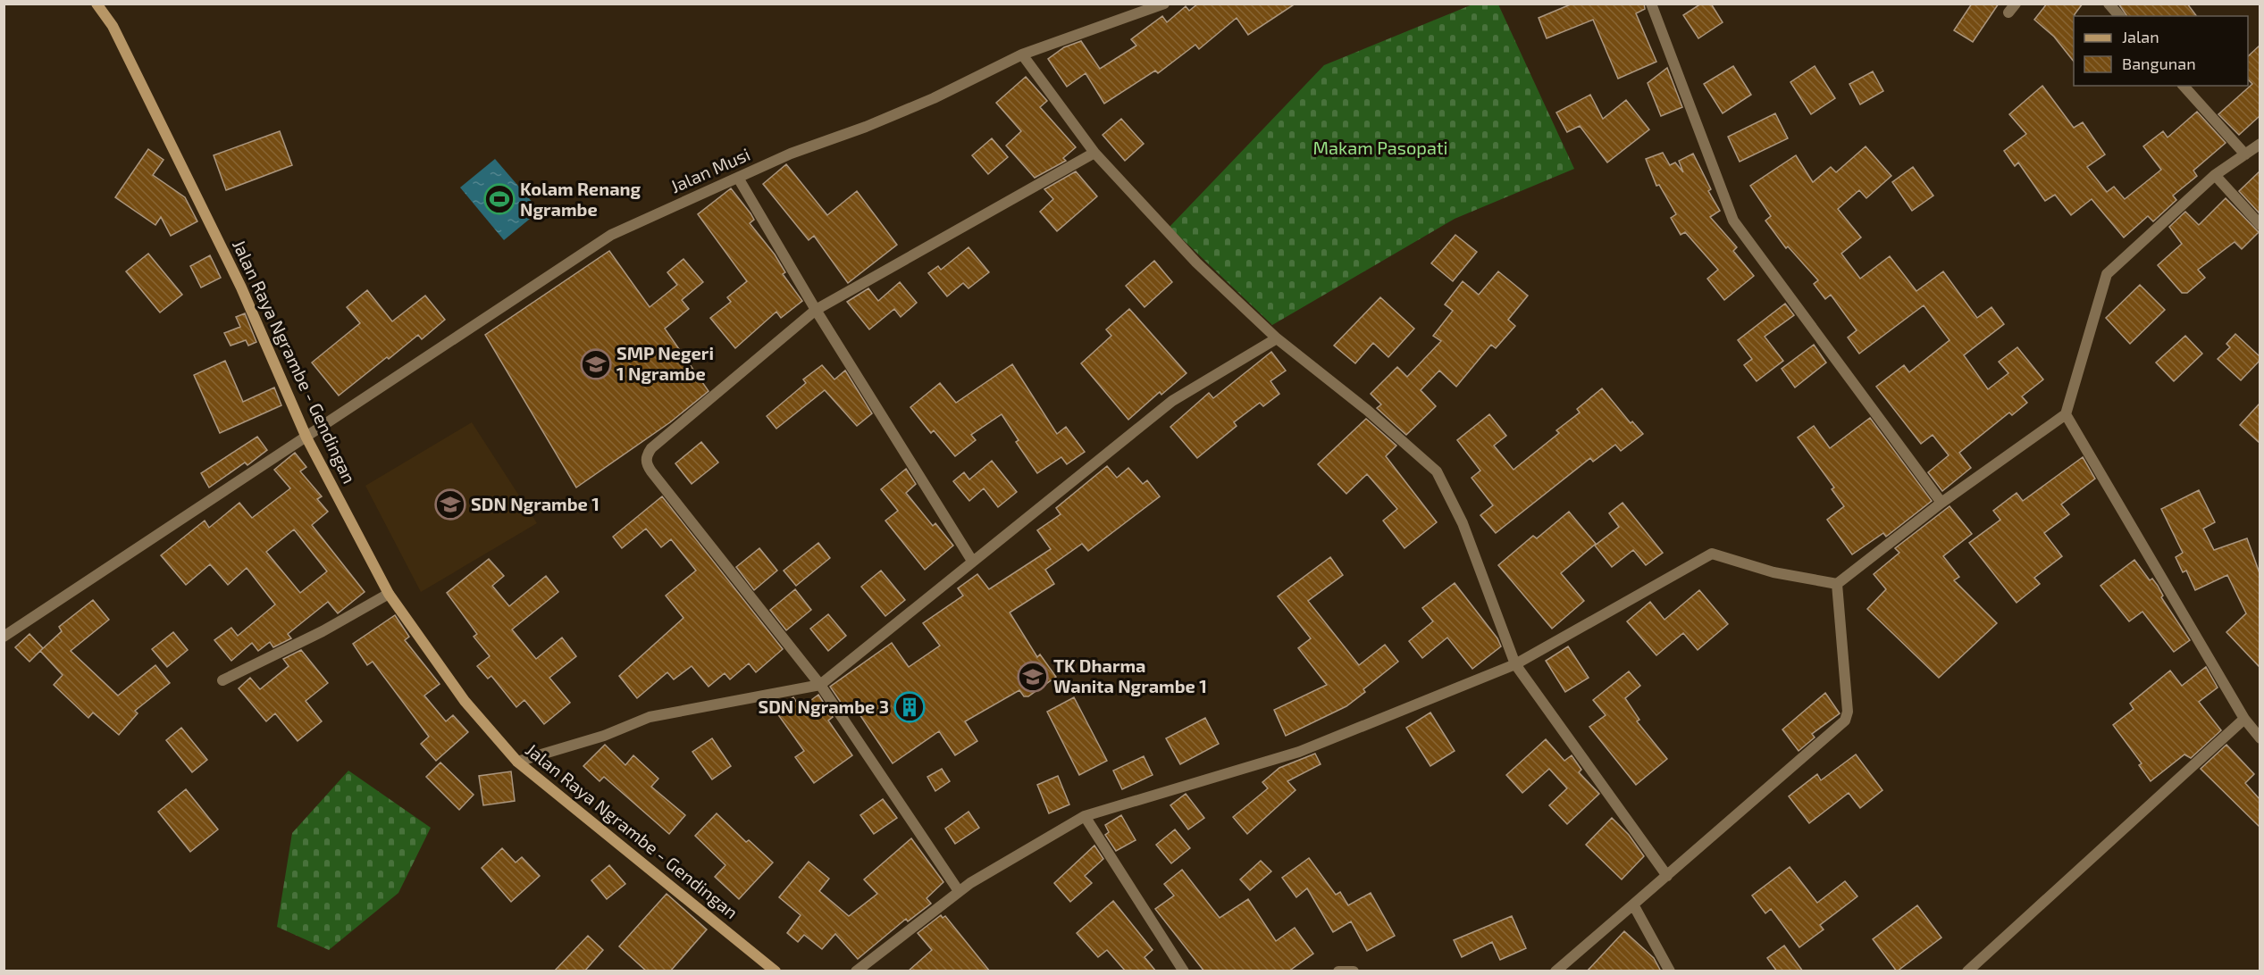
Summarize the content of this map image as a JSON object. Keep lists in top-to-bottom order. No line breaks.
{"streets":{"main road":["Jalan Raya Ngrambe - Gendingan"],"street":["Jalan Musi"]},"crossings":[["Jalan Musi","Jalan Raya Ngrambe - Gendingan"]],"parks":["Makam Pasopati"],"places":{"sports":["Kolam Renang Ngrambe"],"school or university":["SMP Negeri 1 Ngrambe","SDN Ngrambe 1","TK Dharma Wanita Ngrambe 1"],"building":["SDN Ngrambe 3"]},"legend":["Jalan","Bangunan"]}
